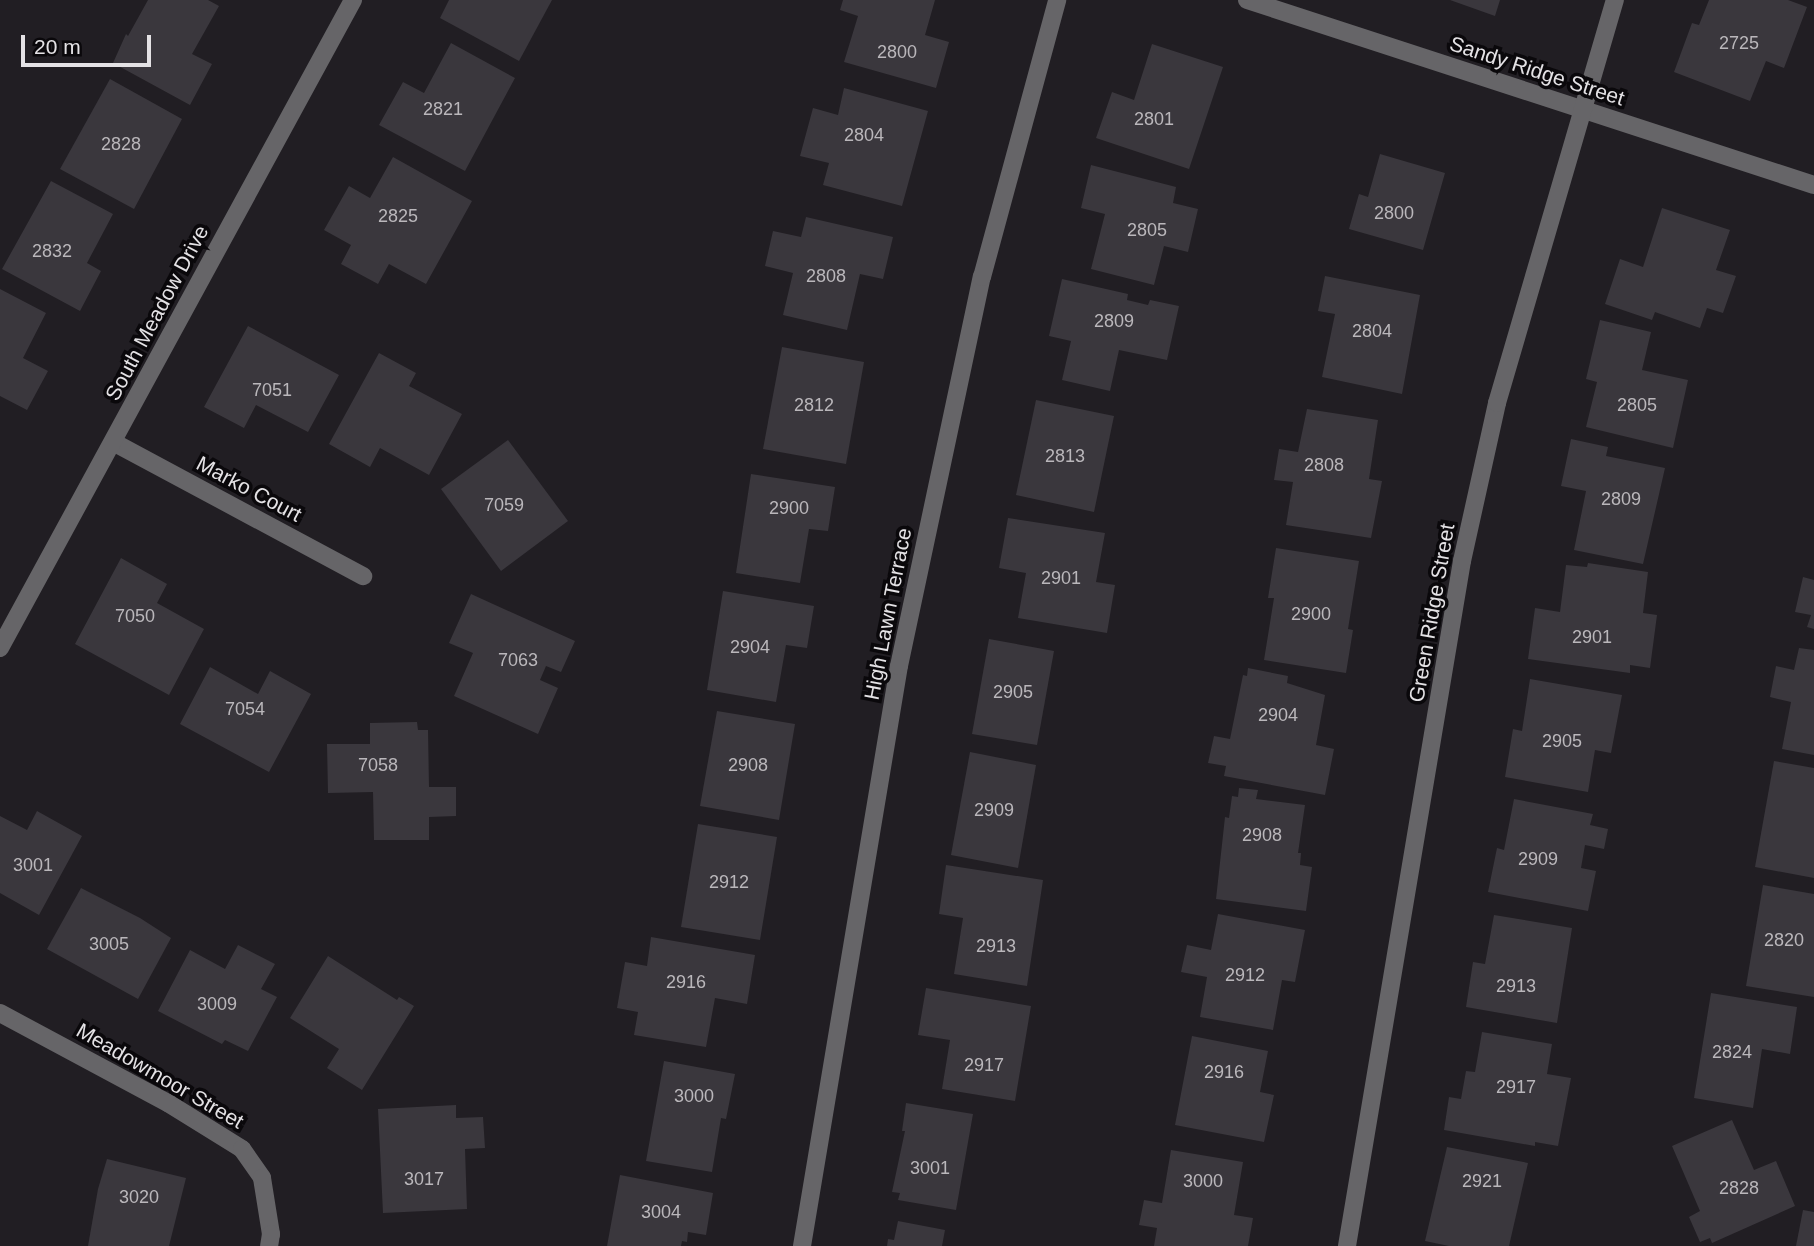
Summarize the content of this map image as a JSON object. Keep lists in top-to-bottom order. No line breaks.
{"streets":{"street":["Sandy Ridge Street","South Meadow Drive","Marko Court","Green Ridge Street","High Lawn Terrace","Meadowmoor Street"]},"crossings":[["Sandy Ridge Street","Green Ridge Street"],["South Meadow Drive","Marko Court"]],"house_numbers":["2725","2800","2821","2801","2804","2828","2800","2825","2805","2832","2808","2809","2804","7051","2812","2805","2813","2808","2809","7059","2900","2901","2900","7050","2901","2904","7063","2905","7054","2904","2905","7058","2908","2909","2908","2909","3001","2912","2820","3005","2913","2912","2916","2913","3009","2824","2917","2916","2917","3000","3001","3017","3000","2921","2828","3020","3004"],"scale_bar":"20 m"}
